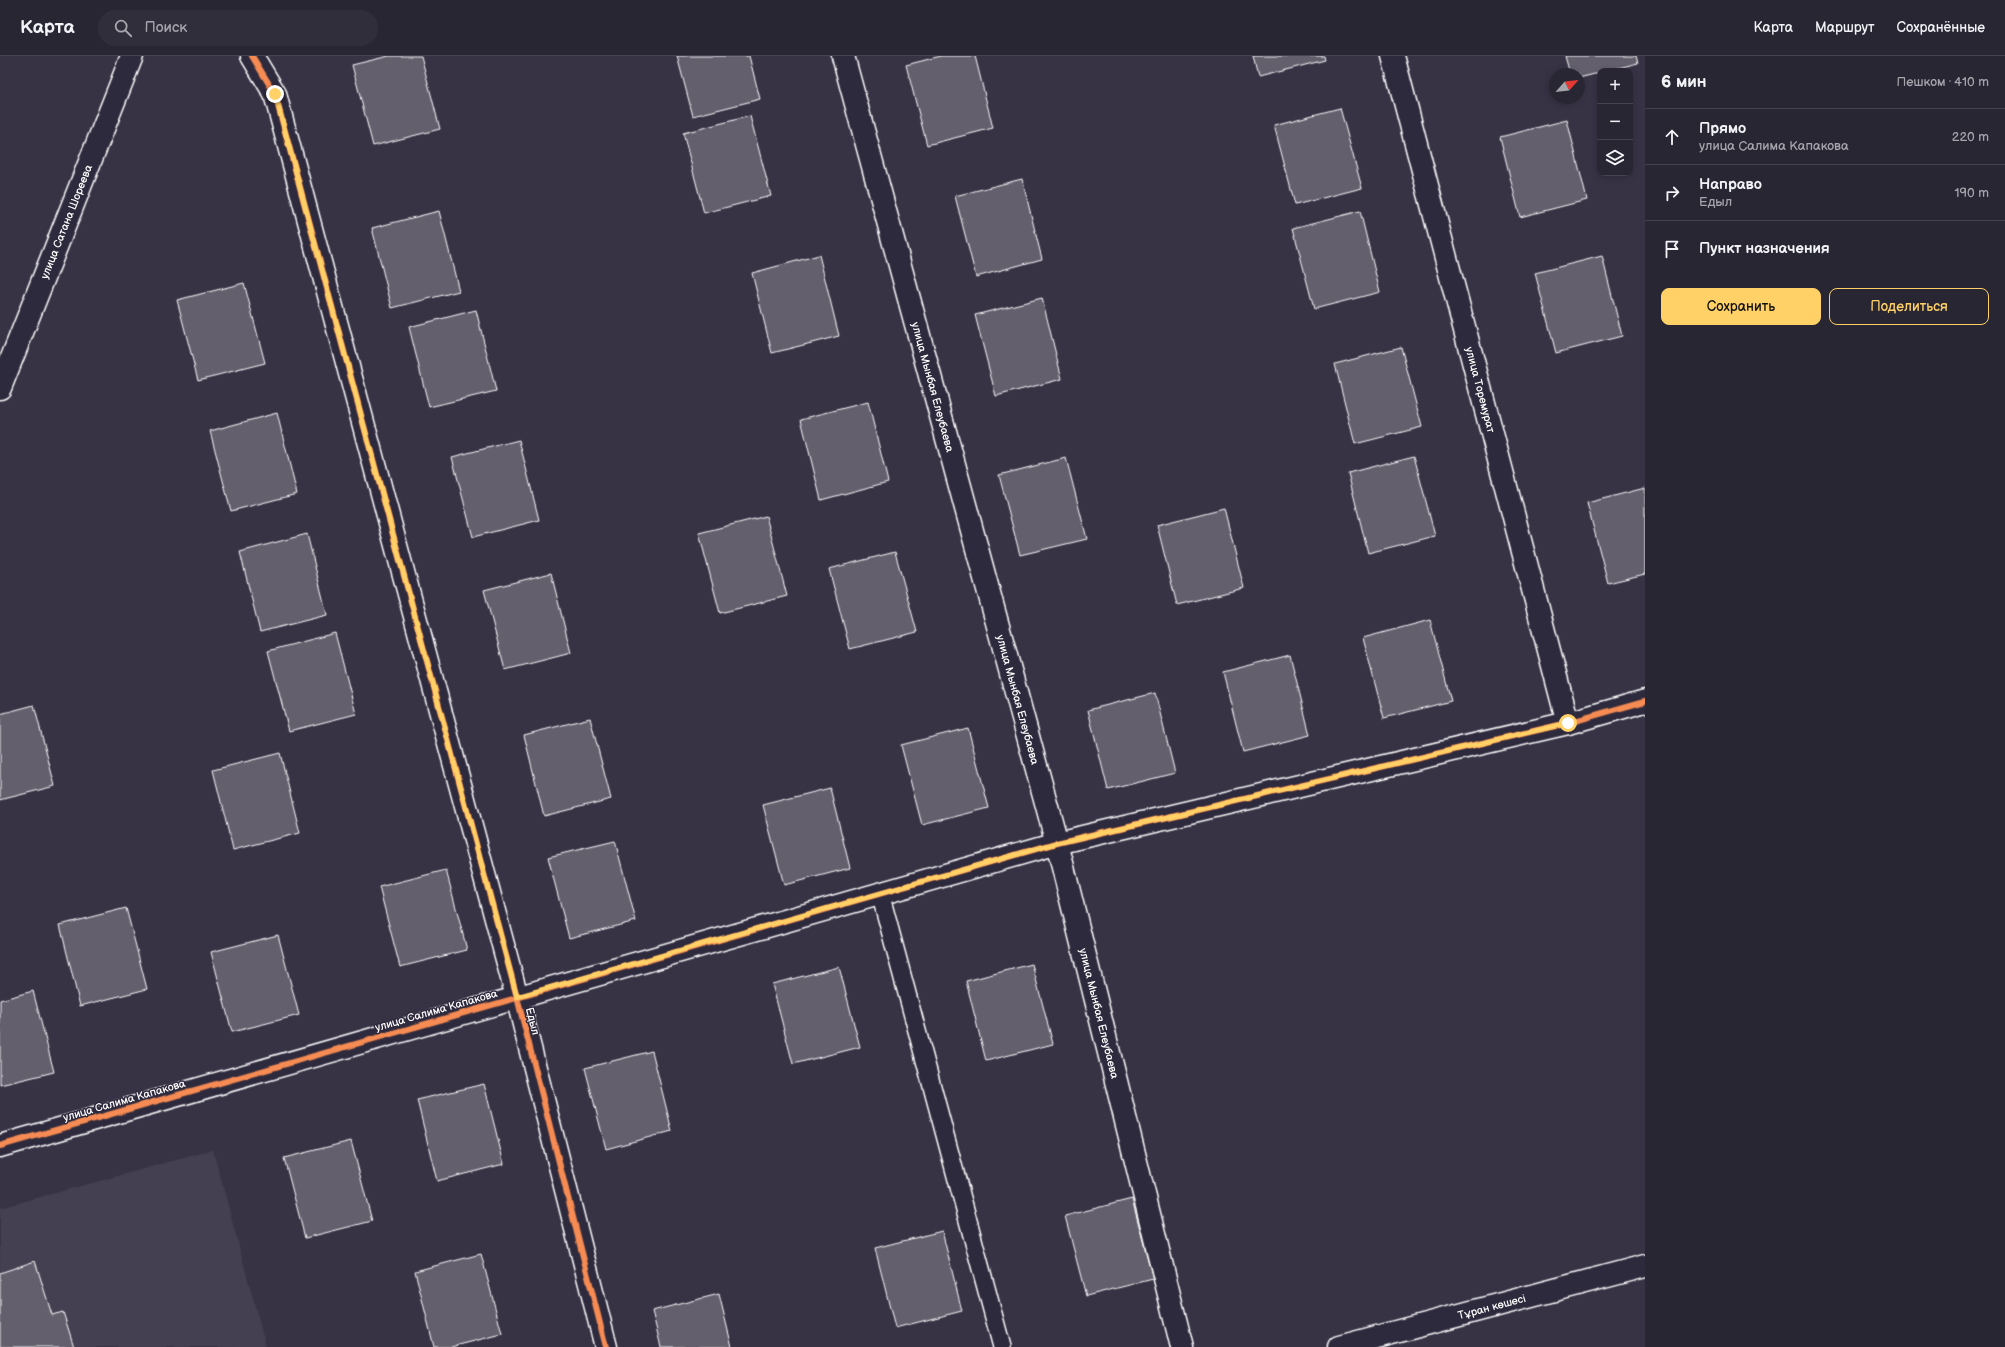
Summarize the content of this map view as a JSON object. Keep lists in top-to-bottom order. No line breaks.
{"streets":{"street":["улица Сатана Шореева","улица Мынбая Елеубаева","улица Торемурат","улица Салима Капакова","Едыл","Тұран көшесі"]},"crossings":[["улица Мынбая Елеубаева","улица Салима Капакова"],["улица Торемурат","улица Салима Капакова"],["улица Салима Капакова","Едыл"]],"north":"top right","page":{"header":"Карта","search":"Поиск","nav":["Карта","Маршрут","Сохранённые"],"heading":["6 мин","Пешком · 410 m"],"map_buttons":["+","−"],"list":[["Прямо","улица Салима Капакова","220 m"],["Направо","Едыл","190 m"],"Пункт назначения"],"buttons":["Сохранить","Поделиться"]}}
